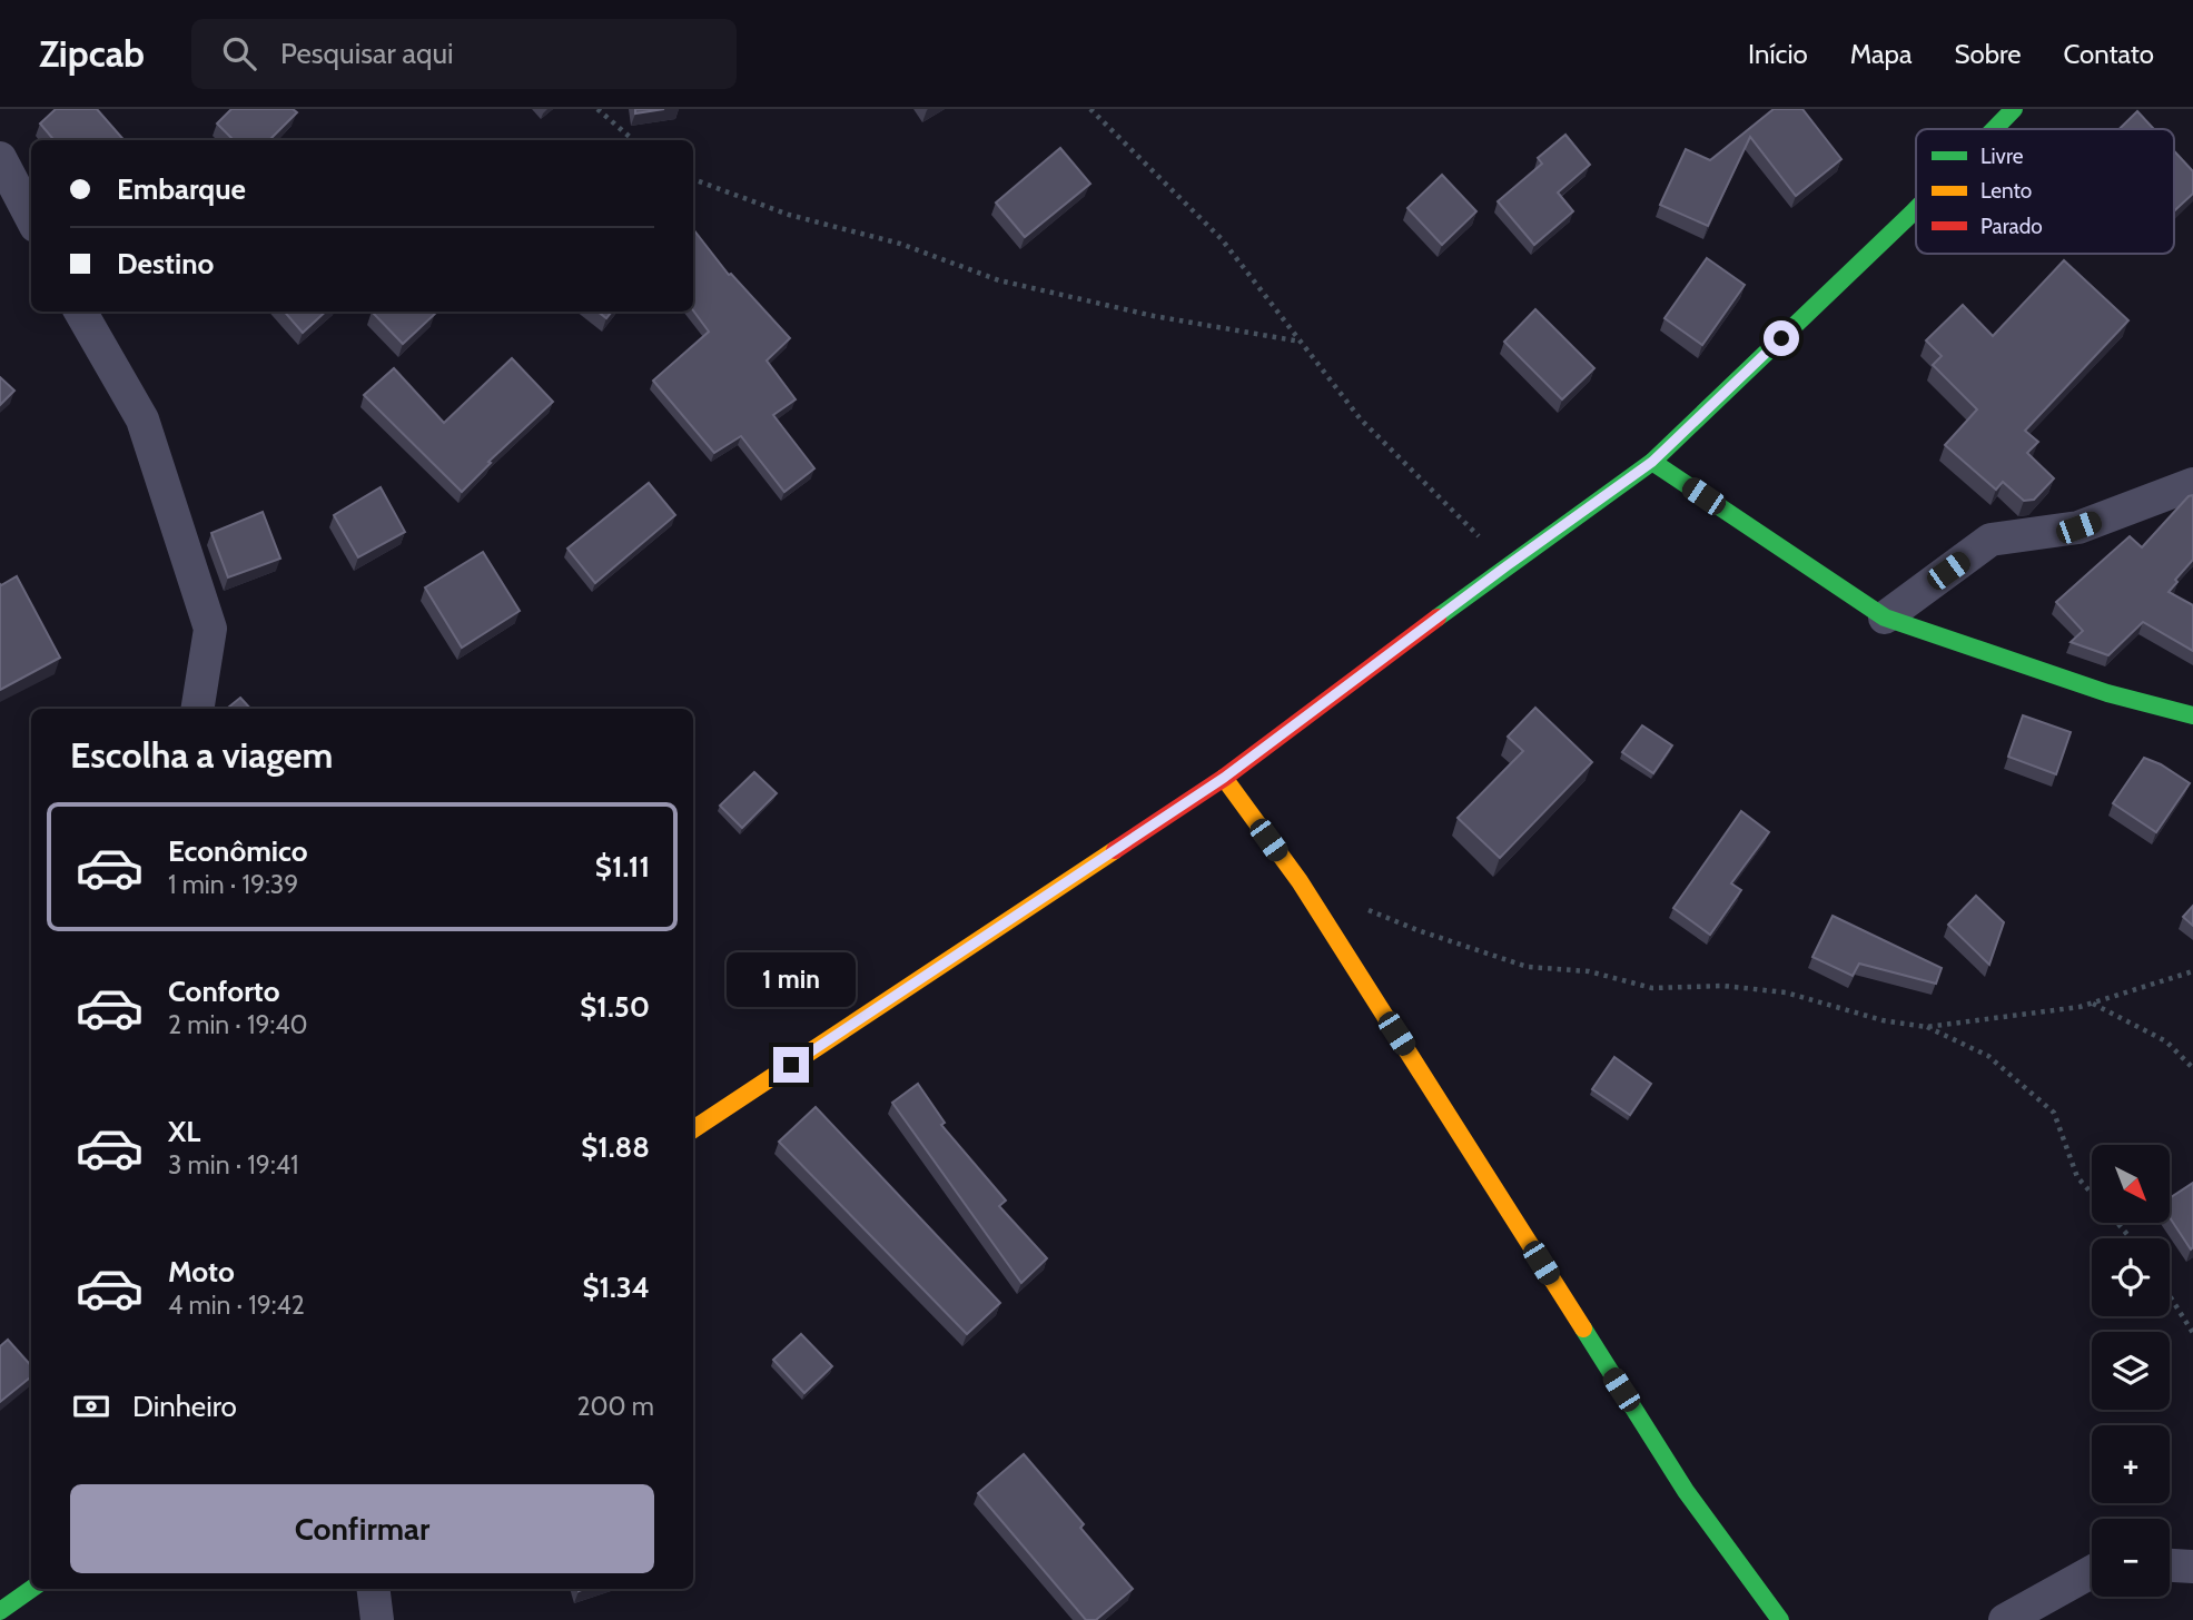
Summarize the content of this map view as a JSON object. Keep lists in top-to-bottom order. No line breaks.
{"legend":["Livre","Lento","Parado"],"north":"bottom right","page":{"header":"Zipcab","search":"Pesquisar aqui","nav":["Início","Mapa","Sobre","Contato"],"banner":["Embarque","Destino"],"heading":"Escolha a viagem","list":[{"name":"Econômico","note":"1 min · 19:39","value":"$1.11"},{"name":"Conforto","note":"2 min · 19:40","value":"$1.50"},{"name":"XL","note":"3 min · 19:41","value":"$1.88"},{"name":"Moto","note":"4 min · 19:42","value":"$1.34"}],"bubble":"1 min","map_buttons":["+","−"],"pay":["Dinheiro","200 m"],"buttons":"Confirmar"}}
